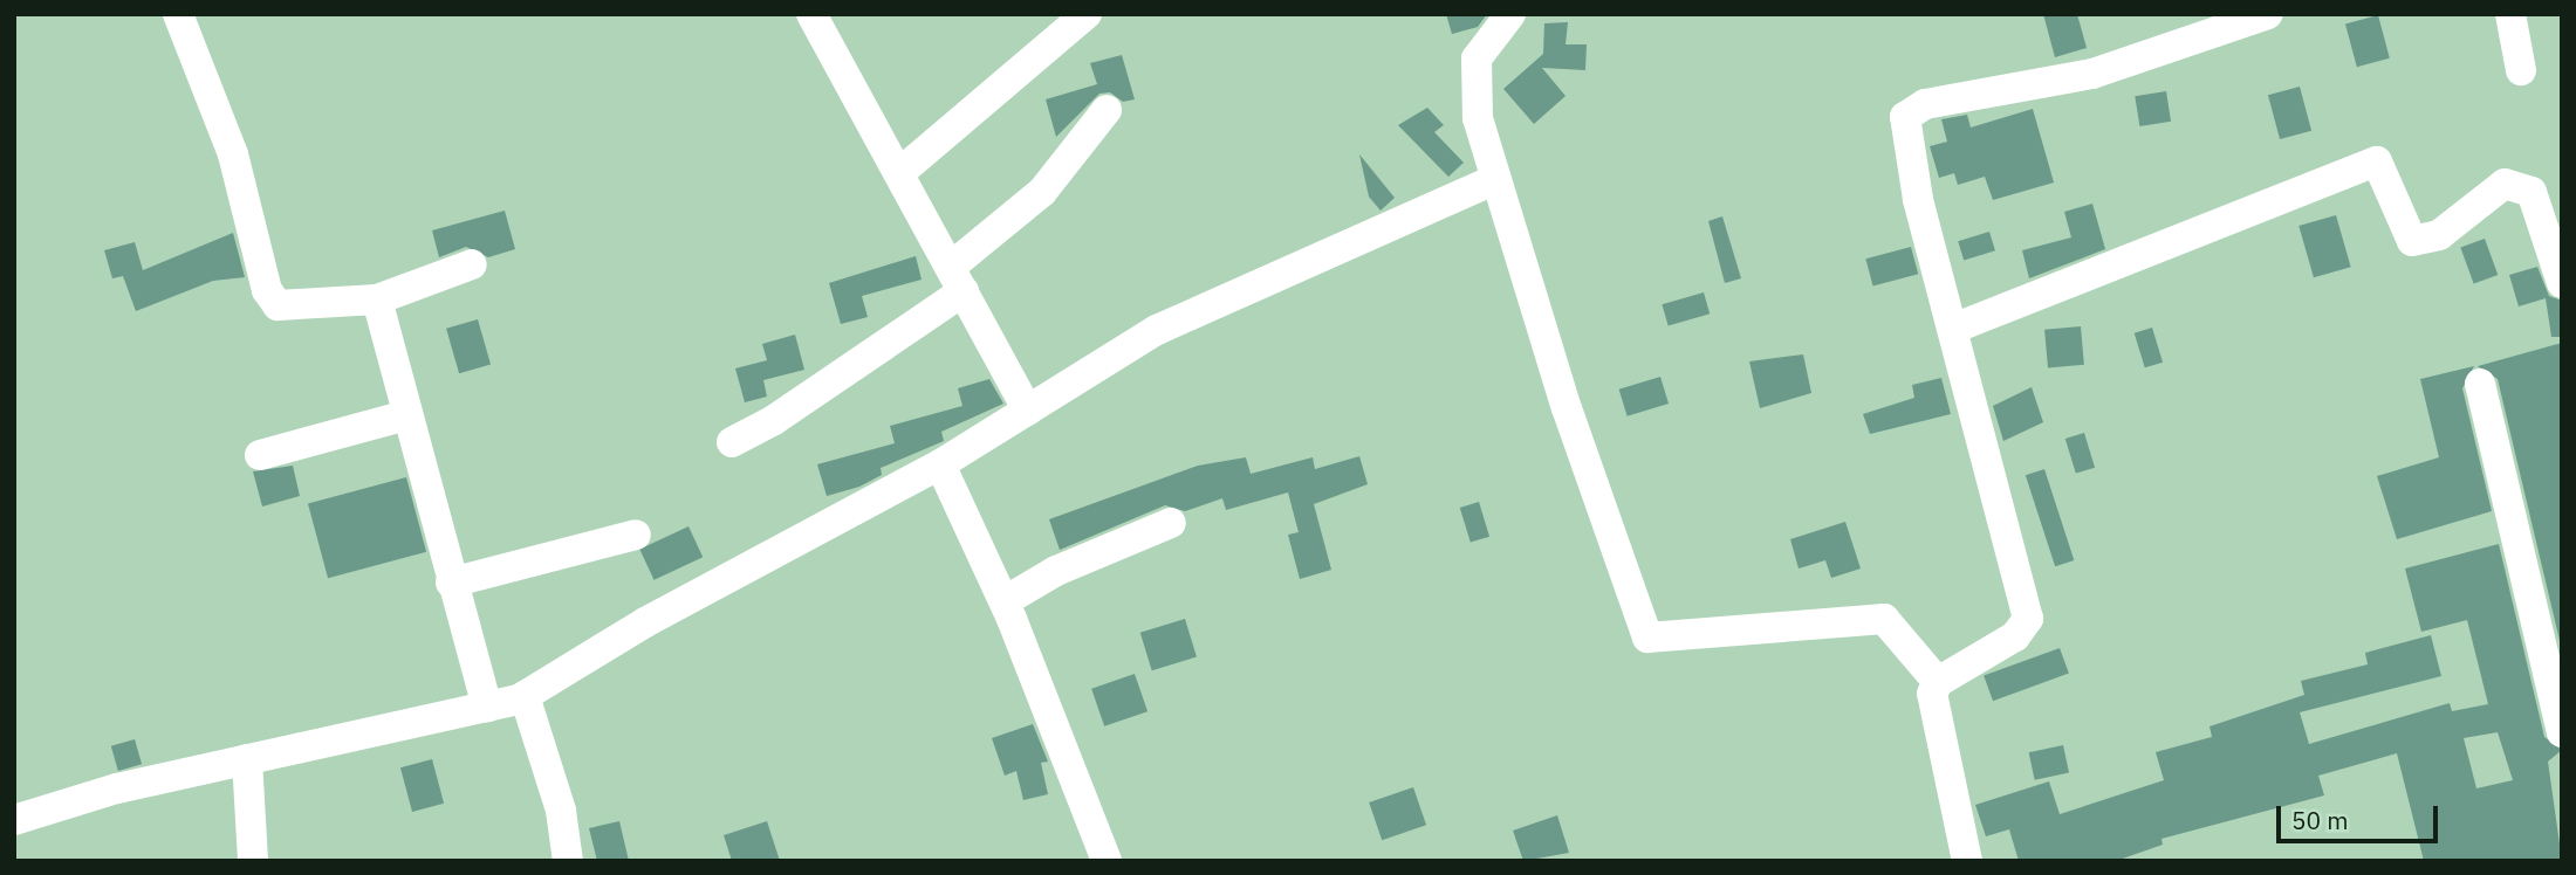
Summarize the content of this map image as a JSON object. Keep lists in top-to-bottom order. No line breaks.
{"scale_bar":"50 m"}
